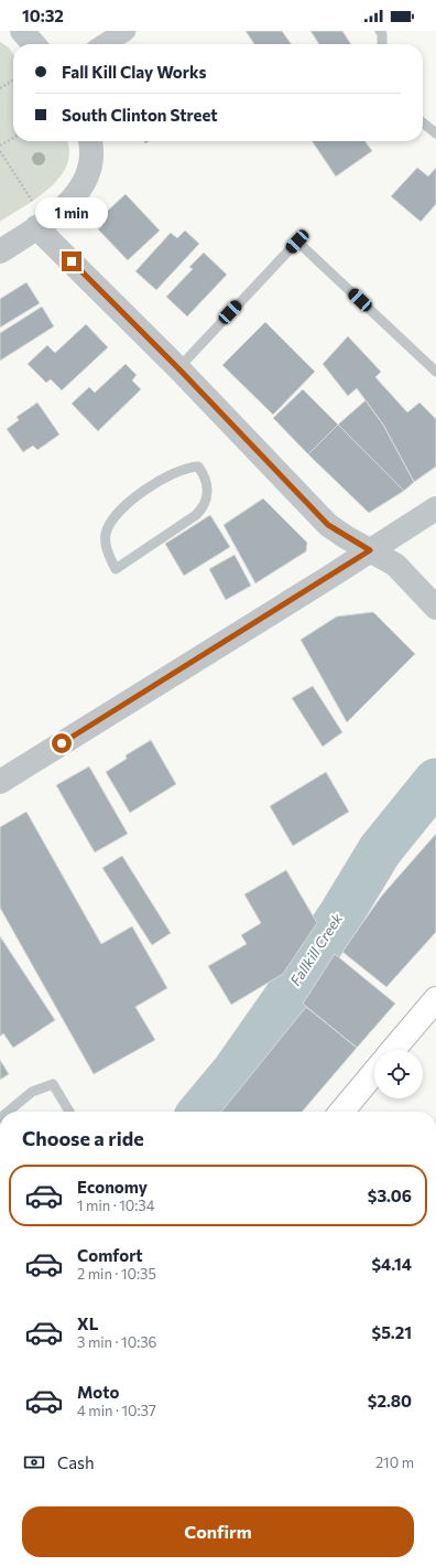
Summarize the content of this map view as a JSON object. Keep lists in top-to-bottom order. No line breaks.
{"water":["Fallkill Creek"],"page":{"status":"10:32","banner":["Fall Kill Clay Works","South Clinton Street"],"bubble":"1 min","heading":"Choose a ride","list":[{"name":"Economy","note":"1 min · 10:34","value":"$3.06"},{"name":"Comfort","note":"2 min · 10:35","value":"$4.14"},{"name":"XL","note":"3 min · 10:36","value":"$5.21"},{"name":"Moto","note":"4 min · 10:37","value":"$2.80"}],"pay":["Cash","210 m"],"buttons":"Confirm"}}
